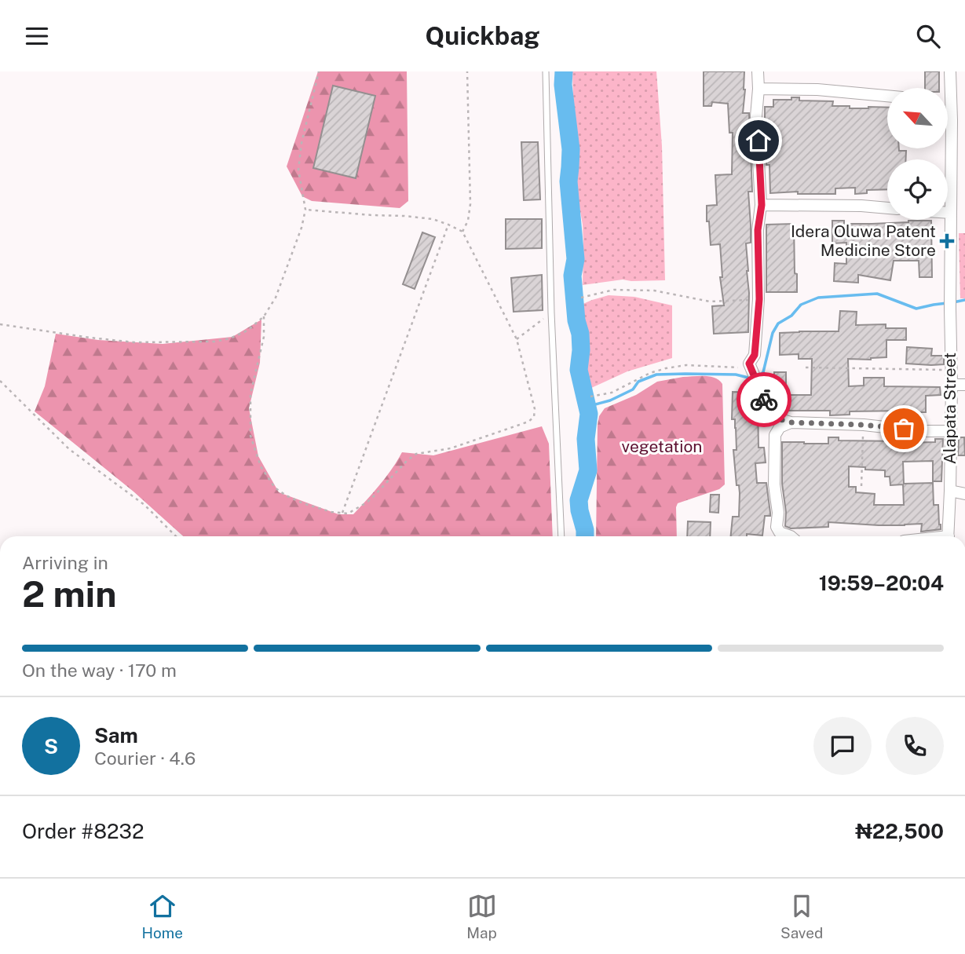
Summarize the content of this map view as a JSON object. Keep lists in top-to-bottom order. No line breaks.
{"streets":{"street":["Alapata Street"]},"parks":["vegetation"],"places":{"health":["Idera Oluwa Patent Medicine Store"]},"north":"top left","page":{"header":"Quickbag","heading":["2 min","Arriving in","19:59–20:04"],"panel":["Sam","Courier · 4.6","Order #8232","₦22,500"],"bar":"On the way · 170 m","round":"S","tabs":["Home","Map","Saved"]}}
